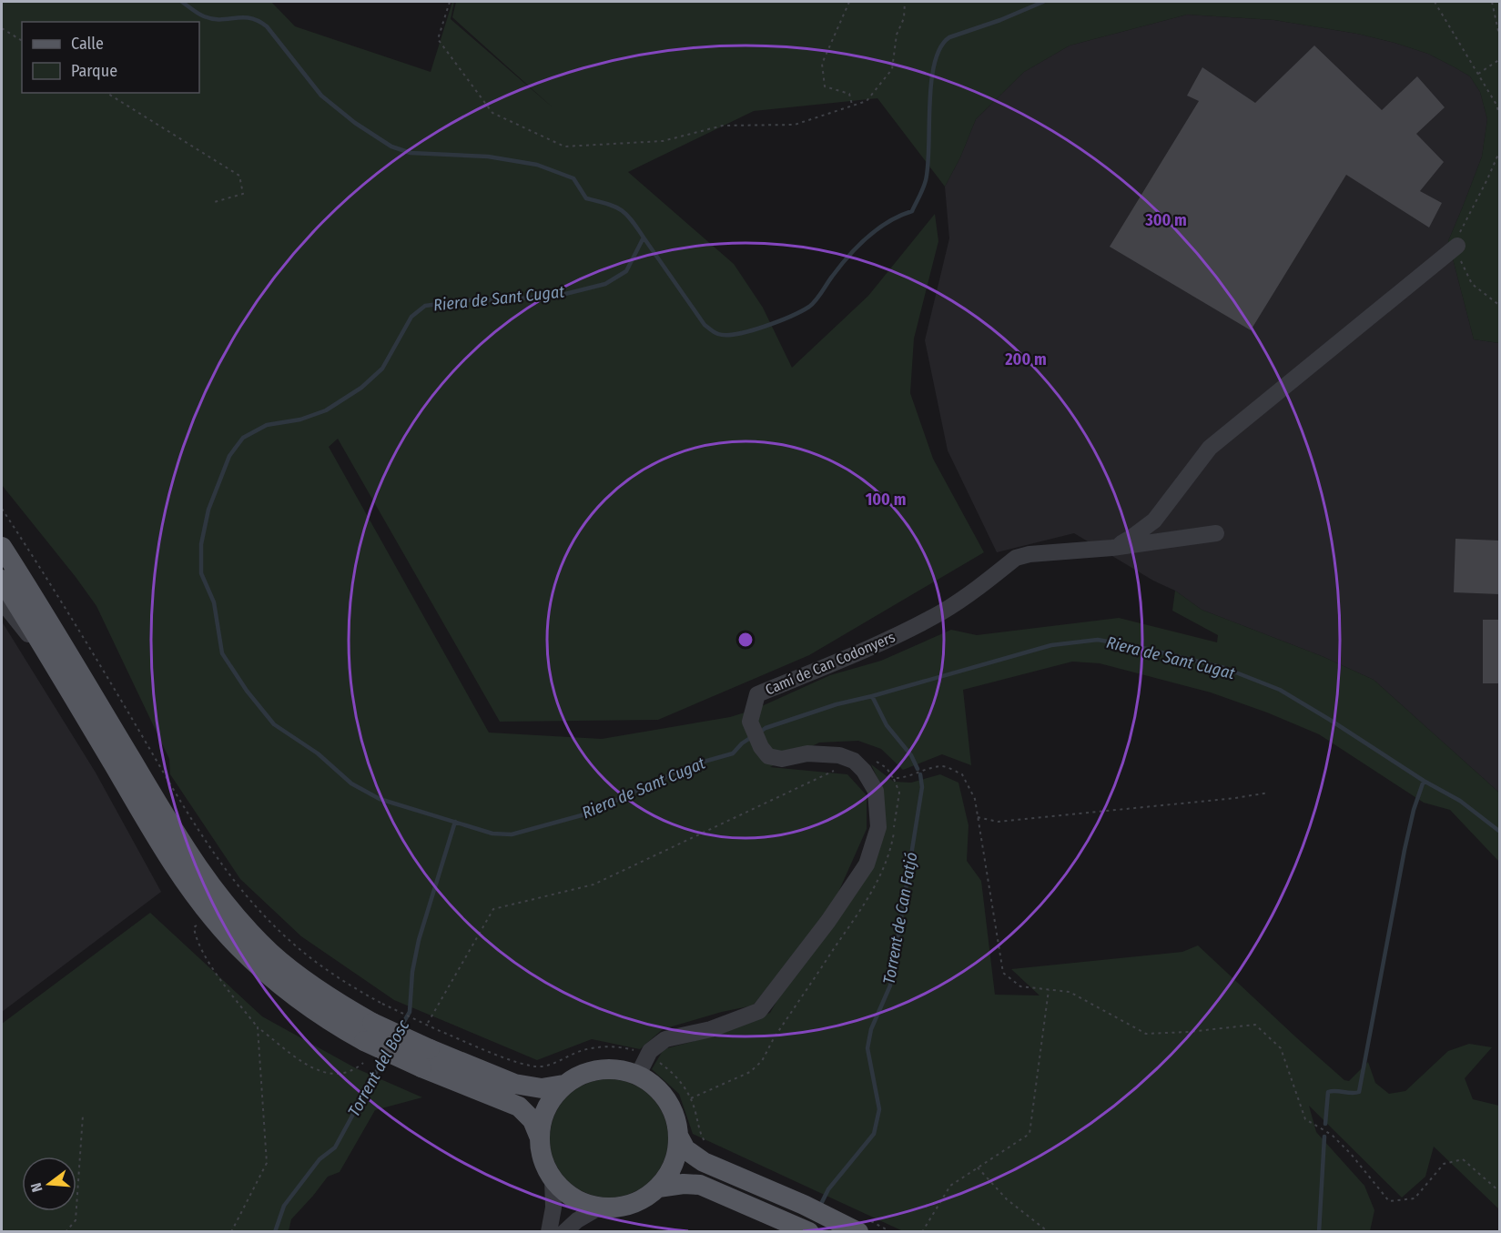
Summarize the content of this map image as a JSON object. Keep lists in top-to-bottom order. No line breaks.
{"streets":{"street":["Camí de Can Codonyers"]},"water":["Riera de Sant Cugat","Torrent de Can Fatjó","Torrent del Bosc"],"legend":["Calle","Parque"],"north":"left","rings":["300 m","200 m","100 m"]}
